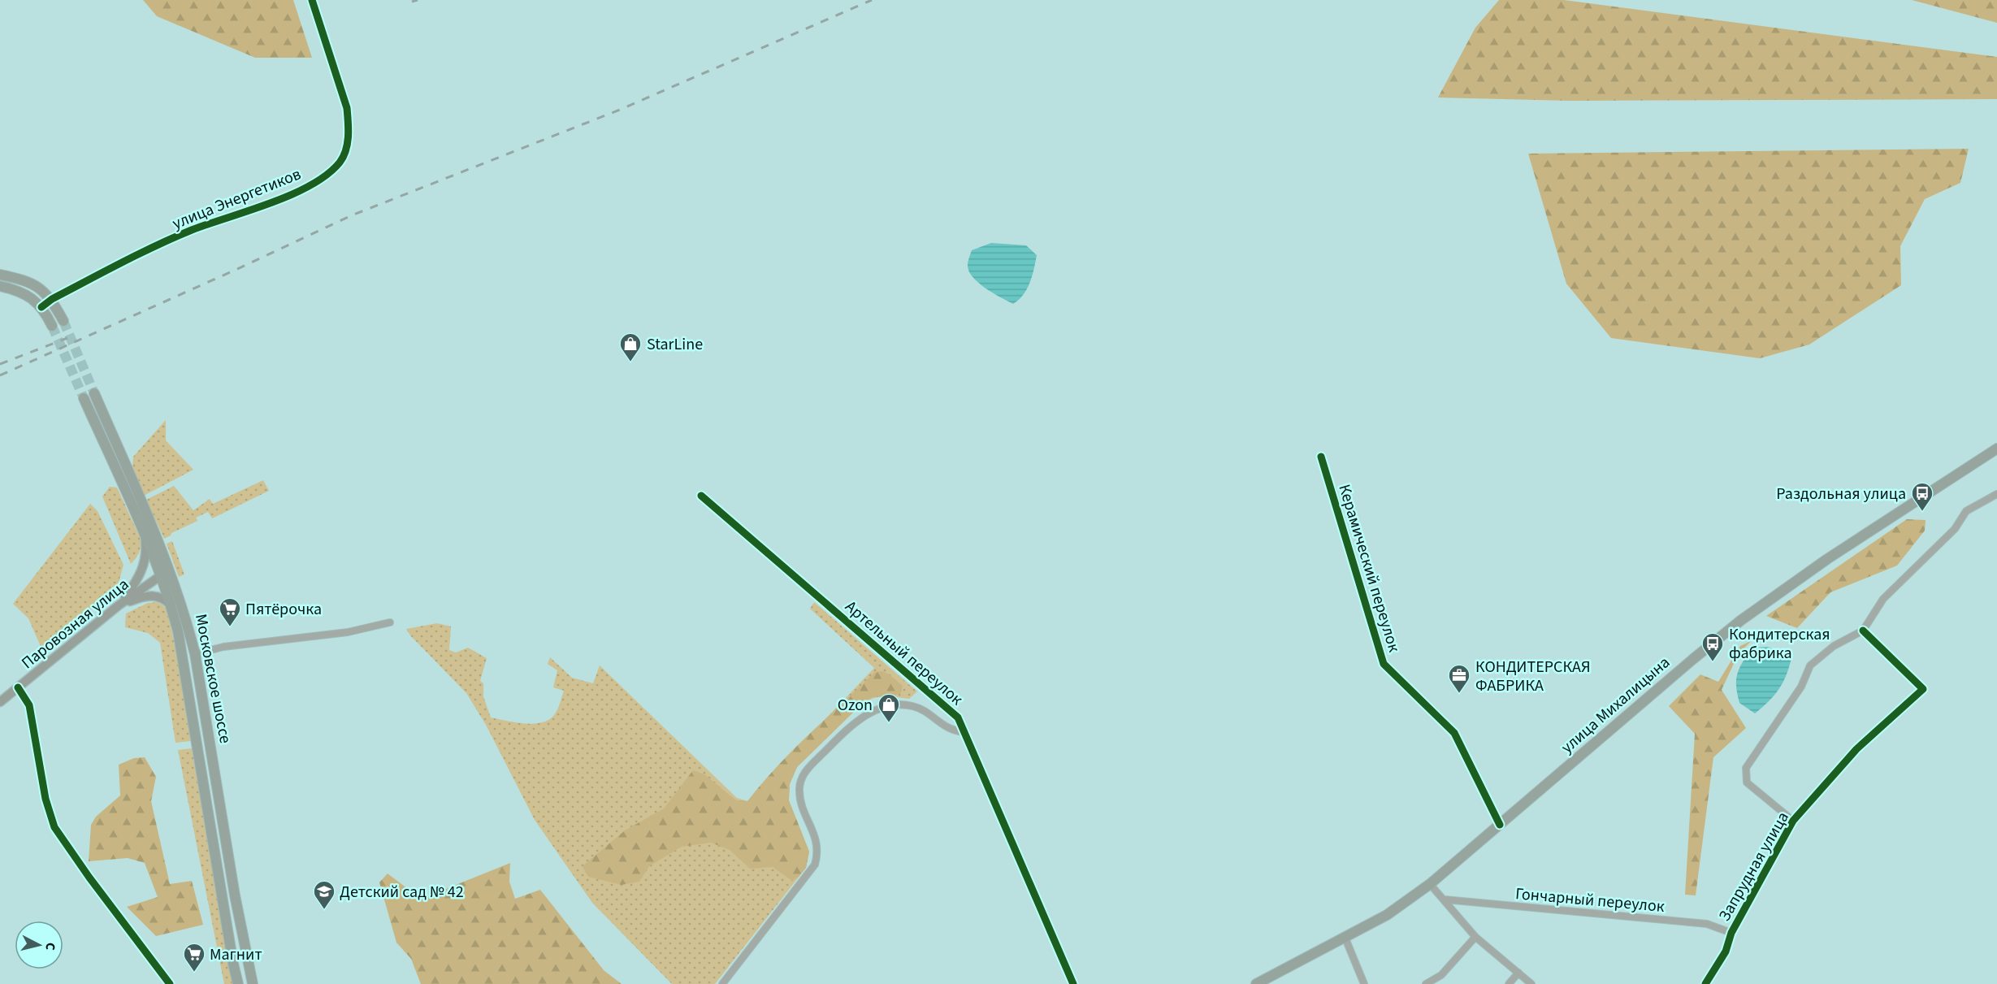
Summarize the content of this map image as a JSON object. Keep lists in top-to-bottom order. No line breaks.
{"streets":{"main road":["Паровозная улица","Московское шоссе","улица Михалицына"],"street":["улица Энергетиков","Керамический переулок","Артельный переулок","Запрудная улица","Гончарный переулок"]},"crossings":[["Керамический переулок","улица Михалицына"],["Паровозная улица","Московское шоссе"],["Запрудная улица","Гончарный переулок"]],"places":{"shop":["StarLine","Ozon"],"bus stop":["Раздольная улица","Кондитерская фабрика"],"supermarket":["Пятёрочка","Магнит"],"office":["КОНДИТЕРСКАЯ ФАБРИКА"],"school or university":["Детский сад № 42"]},"north":"right"}
